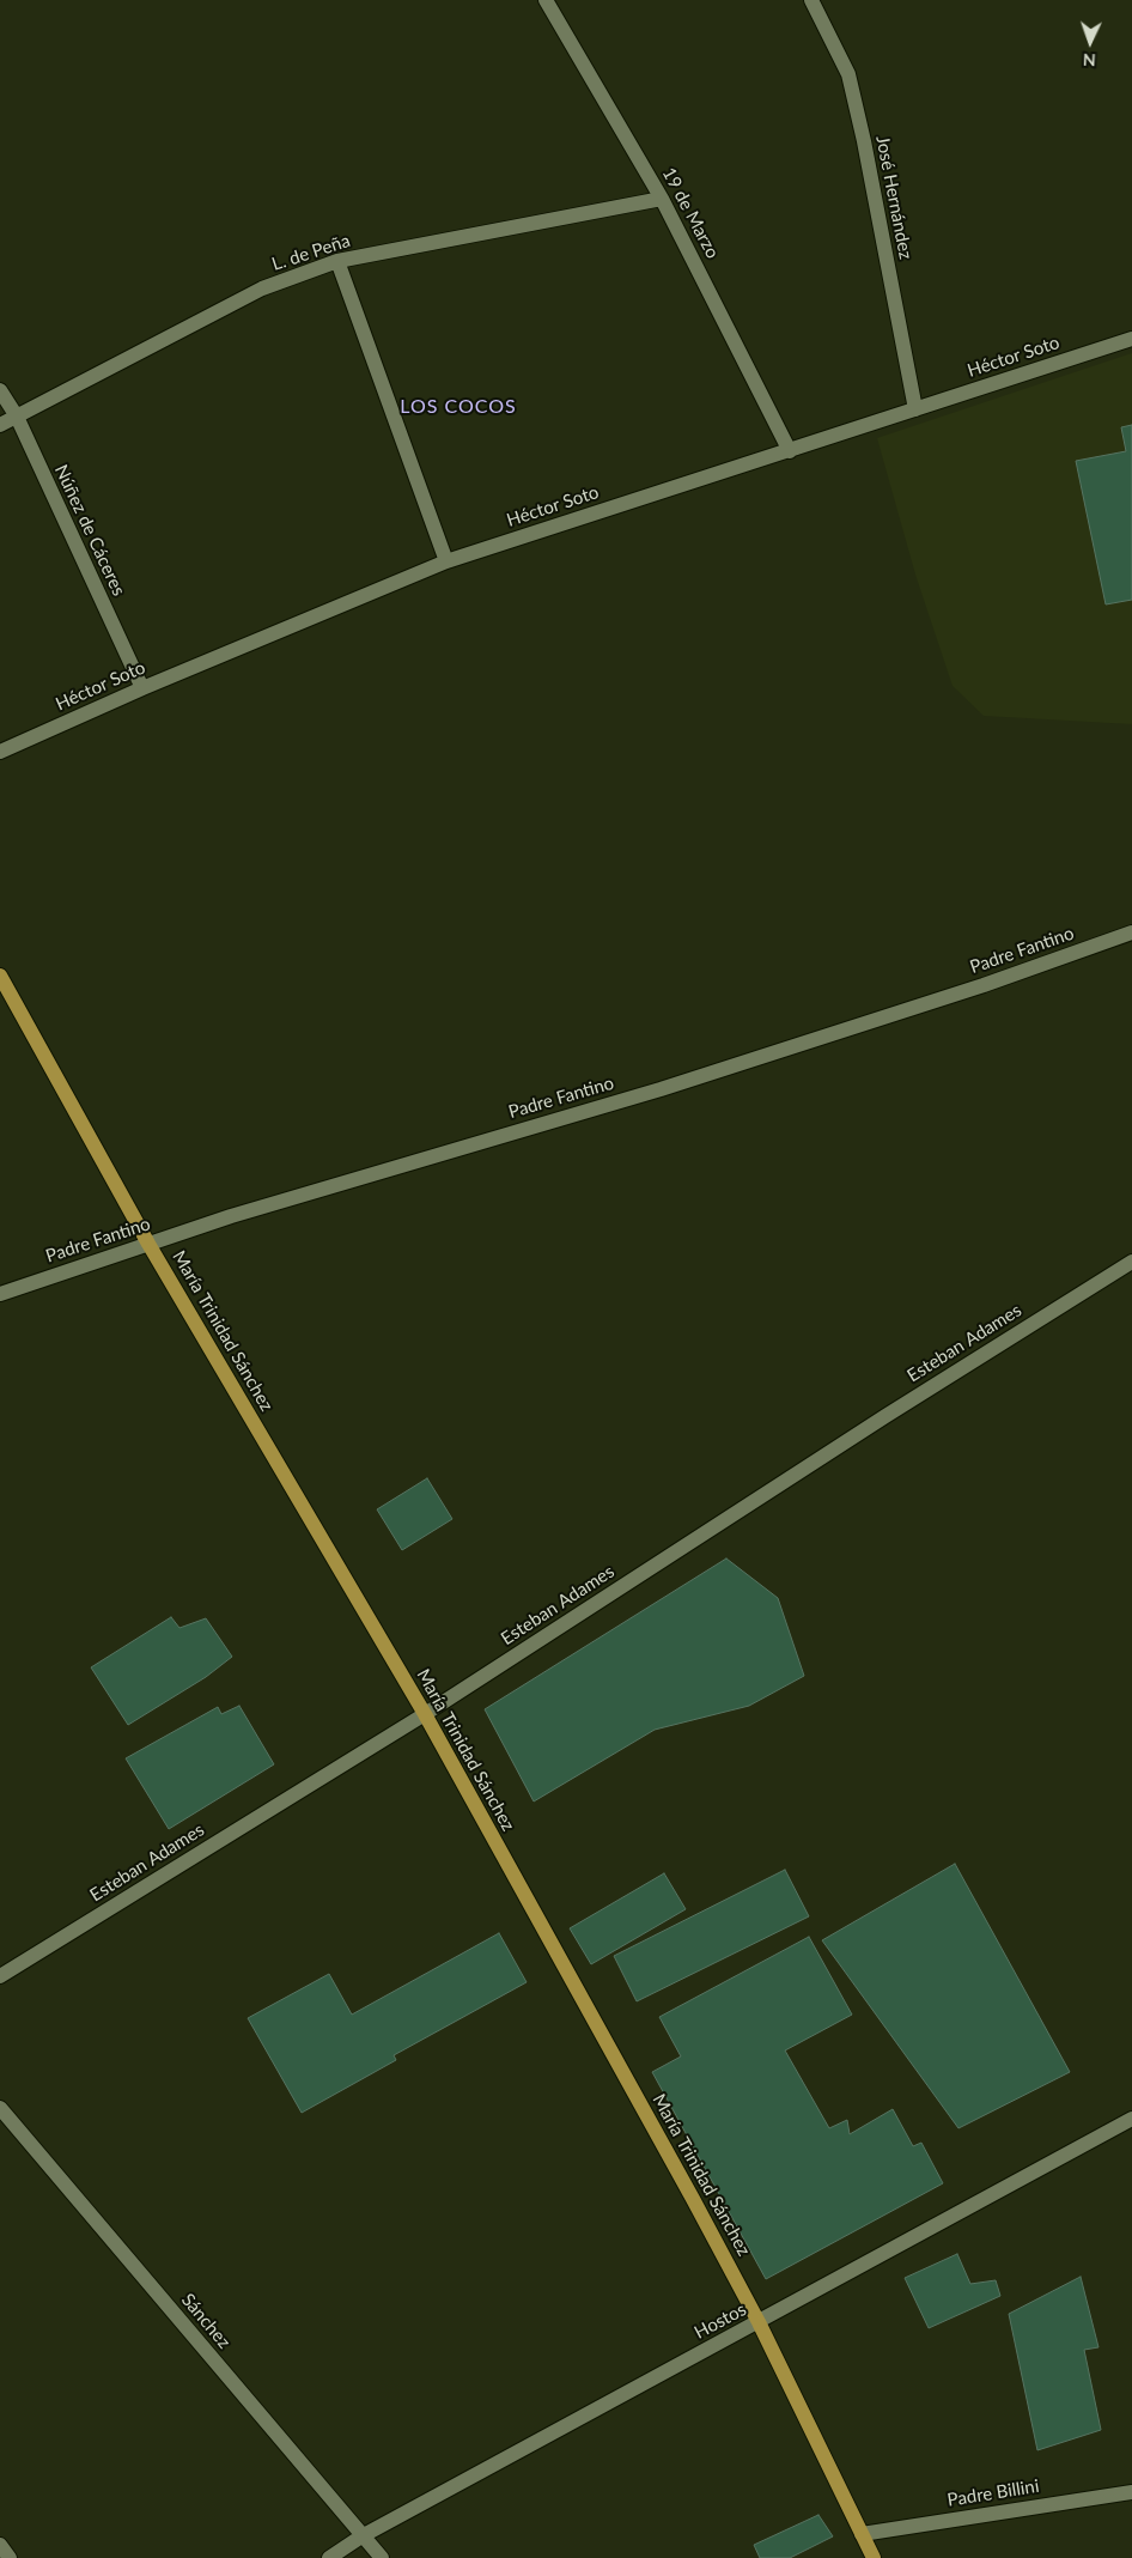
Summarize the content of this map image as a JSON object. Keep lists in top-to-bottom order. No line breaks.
{"streets":{"main road":["María Trinidad Sánchez"],"street":["José Hernández","19 de Marzo","L. de Peña","Héctor Soto","Núñez de Cáceres","Padre Fantino","Esteban Adames","Sánchez","Hostos","Padre Billini"]},"crossings":[["José Hernández","Héctor Soto"],["19 de Marzo","L. de Peña"],["19 de Marzo","Héctor Soto"],["L. de Peña","Núñez de Cáceres"],["Héctor Soto","Núñez de Cáceres"],["Padre Fantino","María Trinidad Sánchez"],["María Trinidad Sánchez","Esteban Adames"],["María Trinidad Sánchez","Hostos"],["María Trinidad Sánchez","Padre Billini"],["Sánchez","Hostos"]],"districts":["LOS COCOS"],"north":"bottom"}
